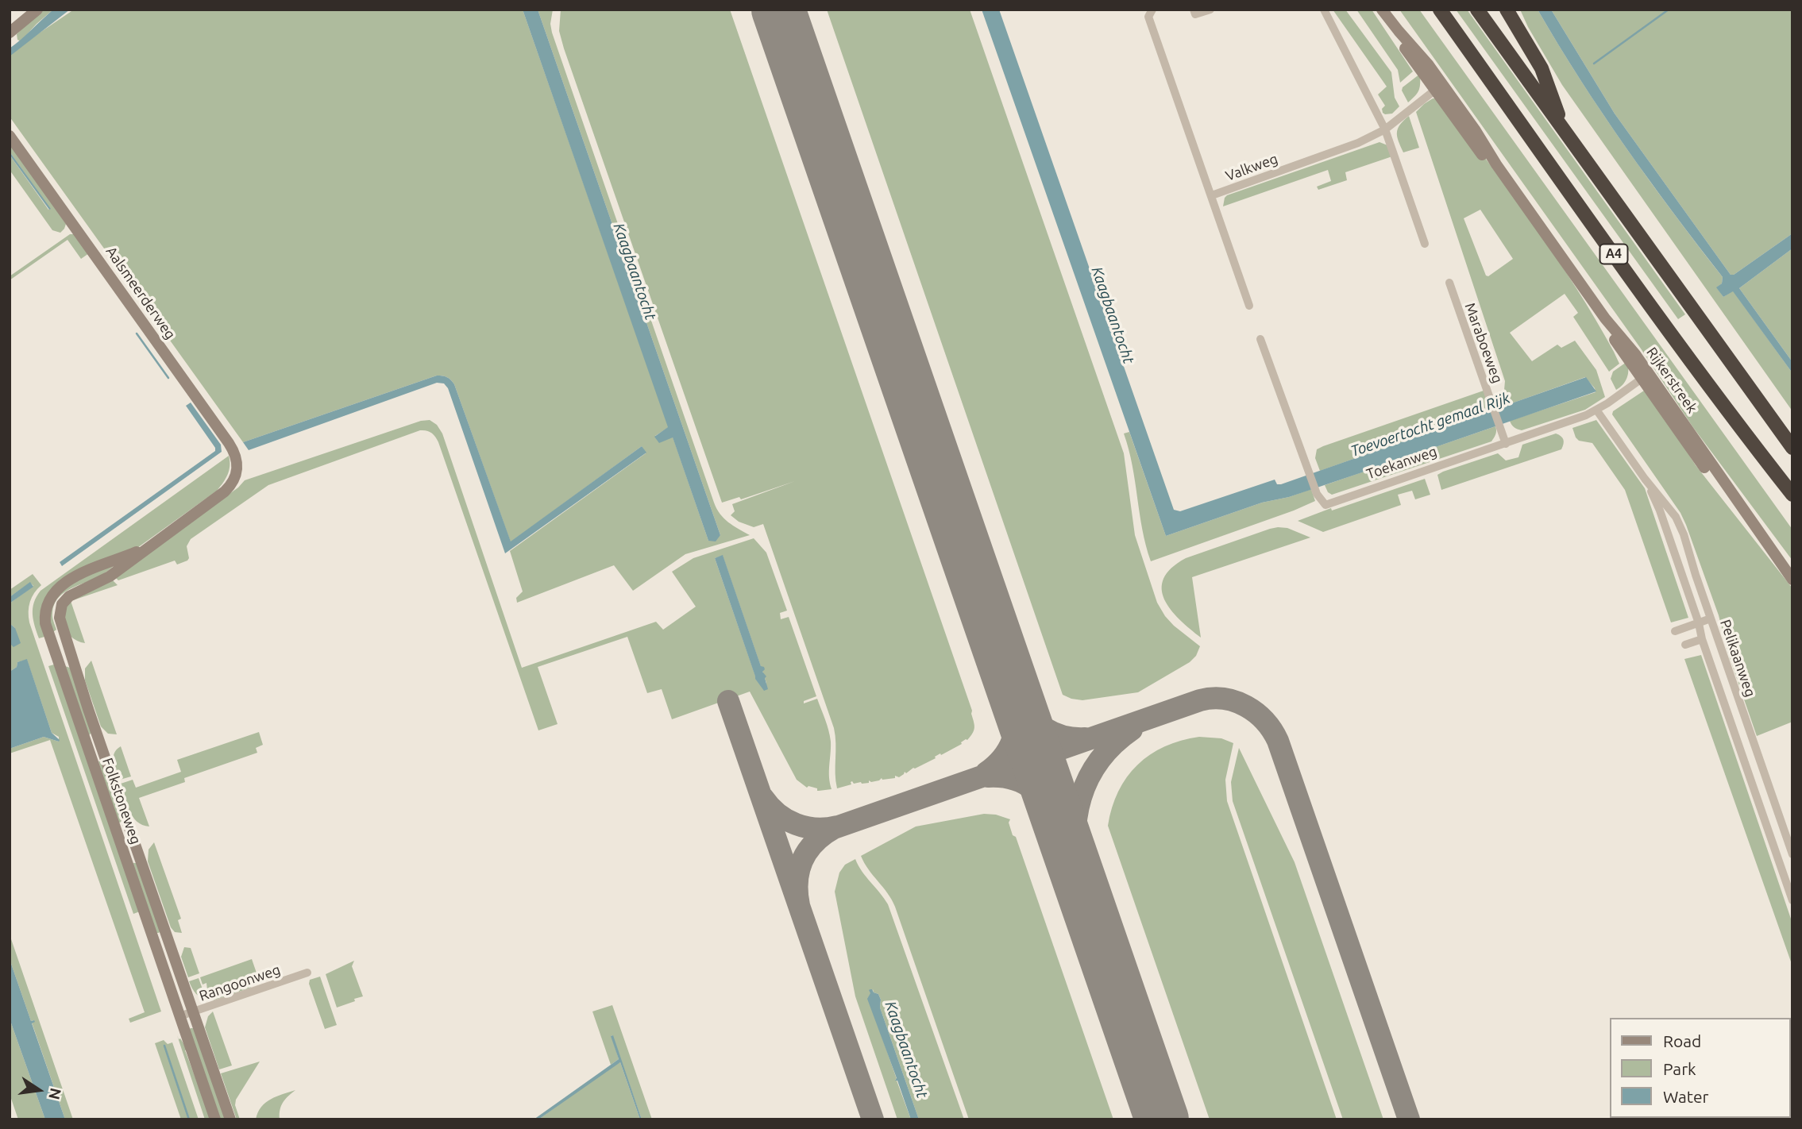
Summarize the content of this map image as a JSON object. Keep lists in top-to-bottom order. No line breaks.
{"streets":{"highway":["A4"],"street":["Valkweg","Aalsmeerderweg","Maraboeweg","Rijkerstreek","Toekanweg","Pelikaanweg","Folkstoneweg","Rangoonweg"]},"crossings":[["Valkweg","Rijkerstreek"],["Aalsmeerderweg","Folkstoneweg"],["Maraboeweg","Toekanweg"],["Rijkerstreek","Toekanweg"],["Toekanweg","Pelikaanweg"],["Folkstoneweg","Rangoonweg"]],"water":["Kaagbaantocht","Toevoertocht gemaal Rijk"],"legend":["Road","Park","Water"],"north":"right"}
